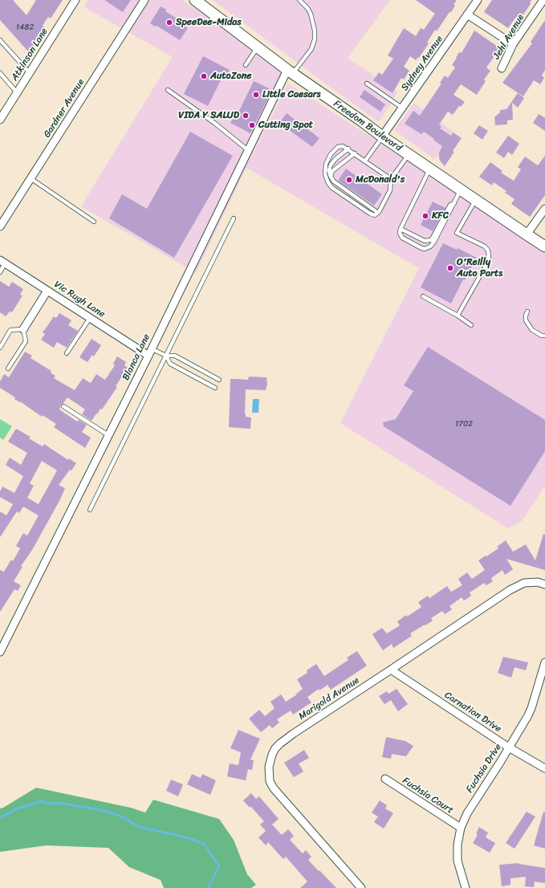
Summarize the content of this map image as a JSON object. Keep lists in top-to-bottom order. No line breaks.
{"streets":{"main road":["Freedom Boulevard"],"street":["Jehl Avenue","Atkinson Lane","Sydney Avenue","Gardner Avenue","Vic Rugh Lane","Blanca Lane","Marigold Avenue","Carnation Drive","Fuchsia Drive","Fuchsia Court"]},"crossings":[["Sydney Avenue","Freedom Boulevard"],["Freedom Boulevard","Blanca Lane"],["Vic Rugh Lane","Blanca Lane"],["Marigold Avenue","Carnation Drive"],["Carnation Drive","Fuchsia Drive"],["Fuchsia Drive","Fuchsia Court"]],"places":["SpeeDee-Midas","AutoZone","Little Caesars","VIDA Y SALUD","Cutting Spot","McDonald's","KFC","O'Reilly Auto Parts"],"house_numbers":["1482","1702"]}
